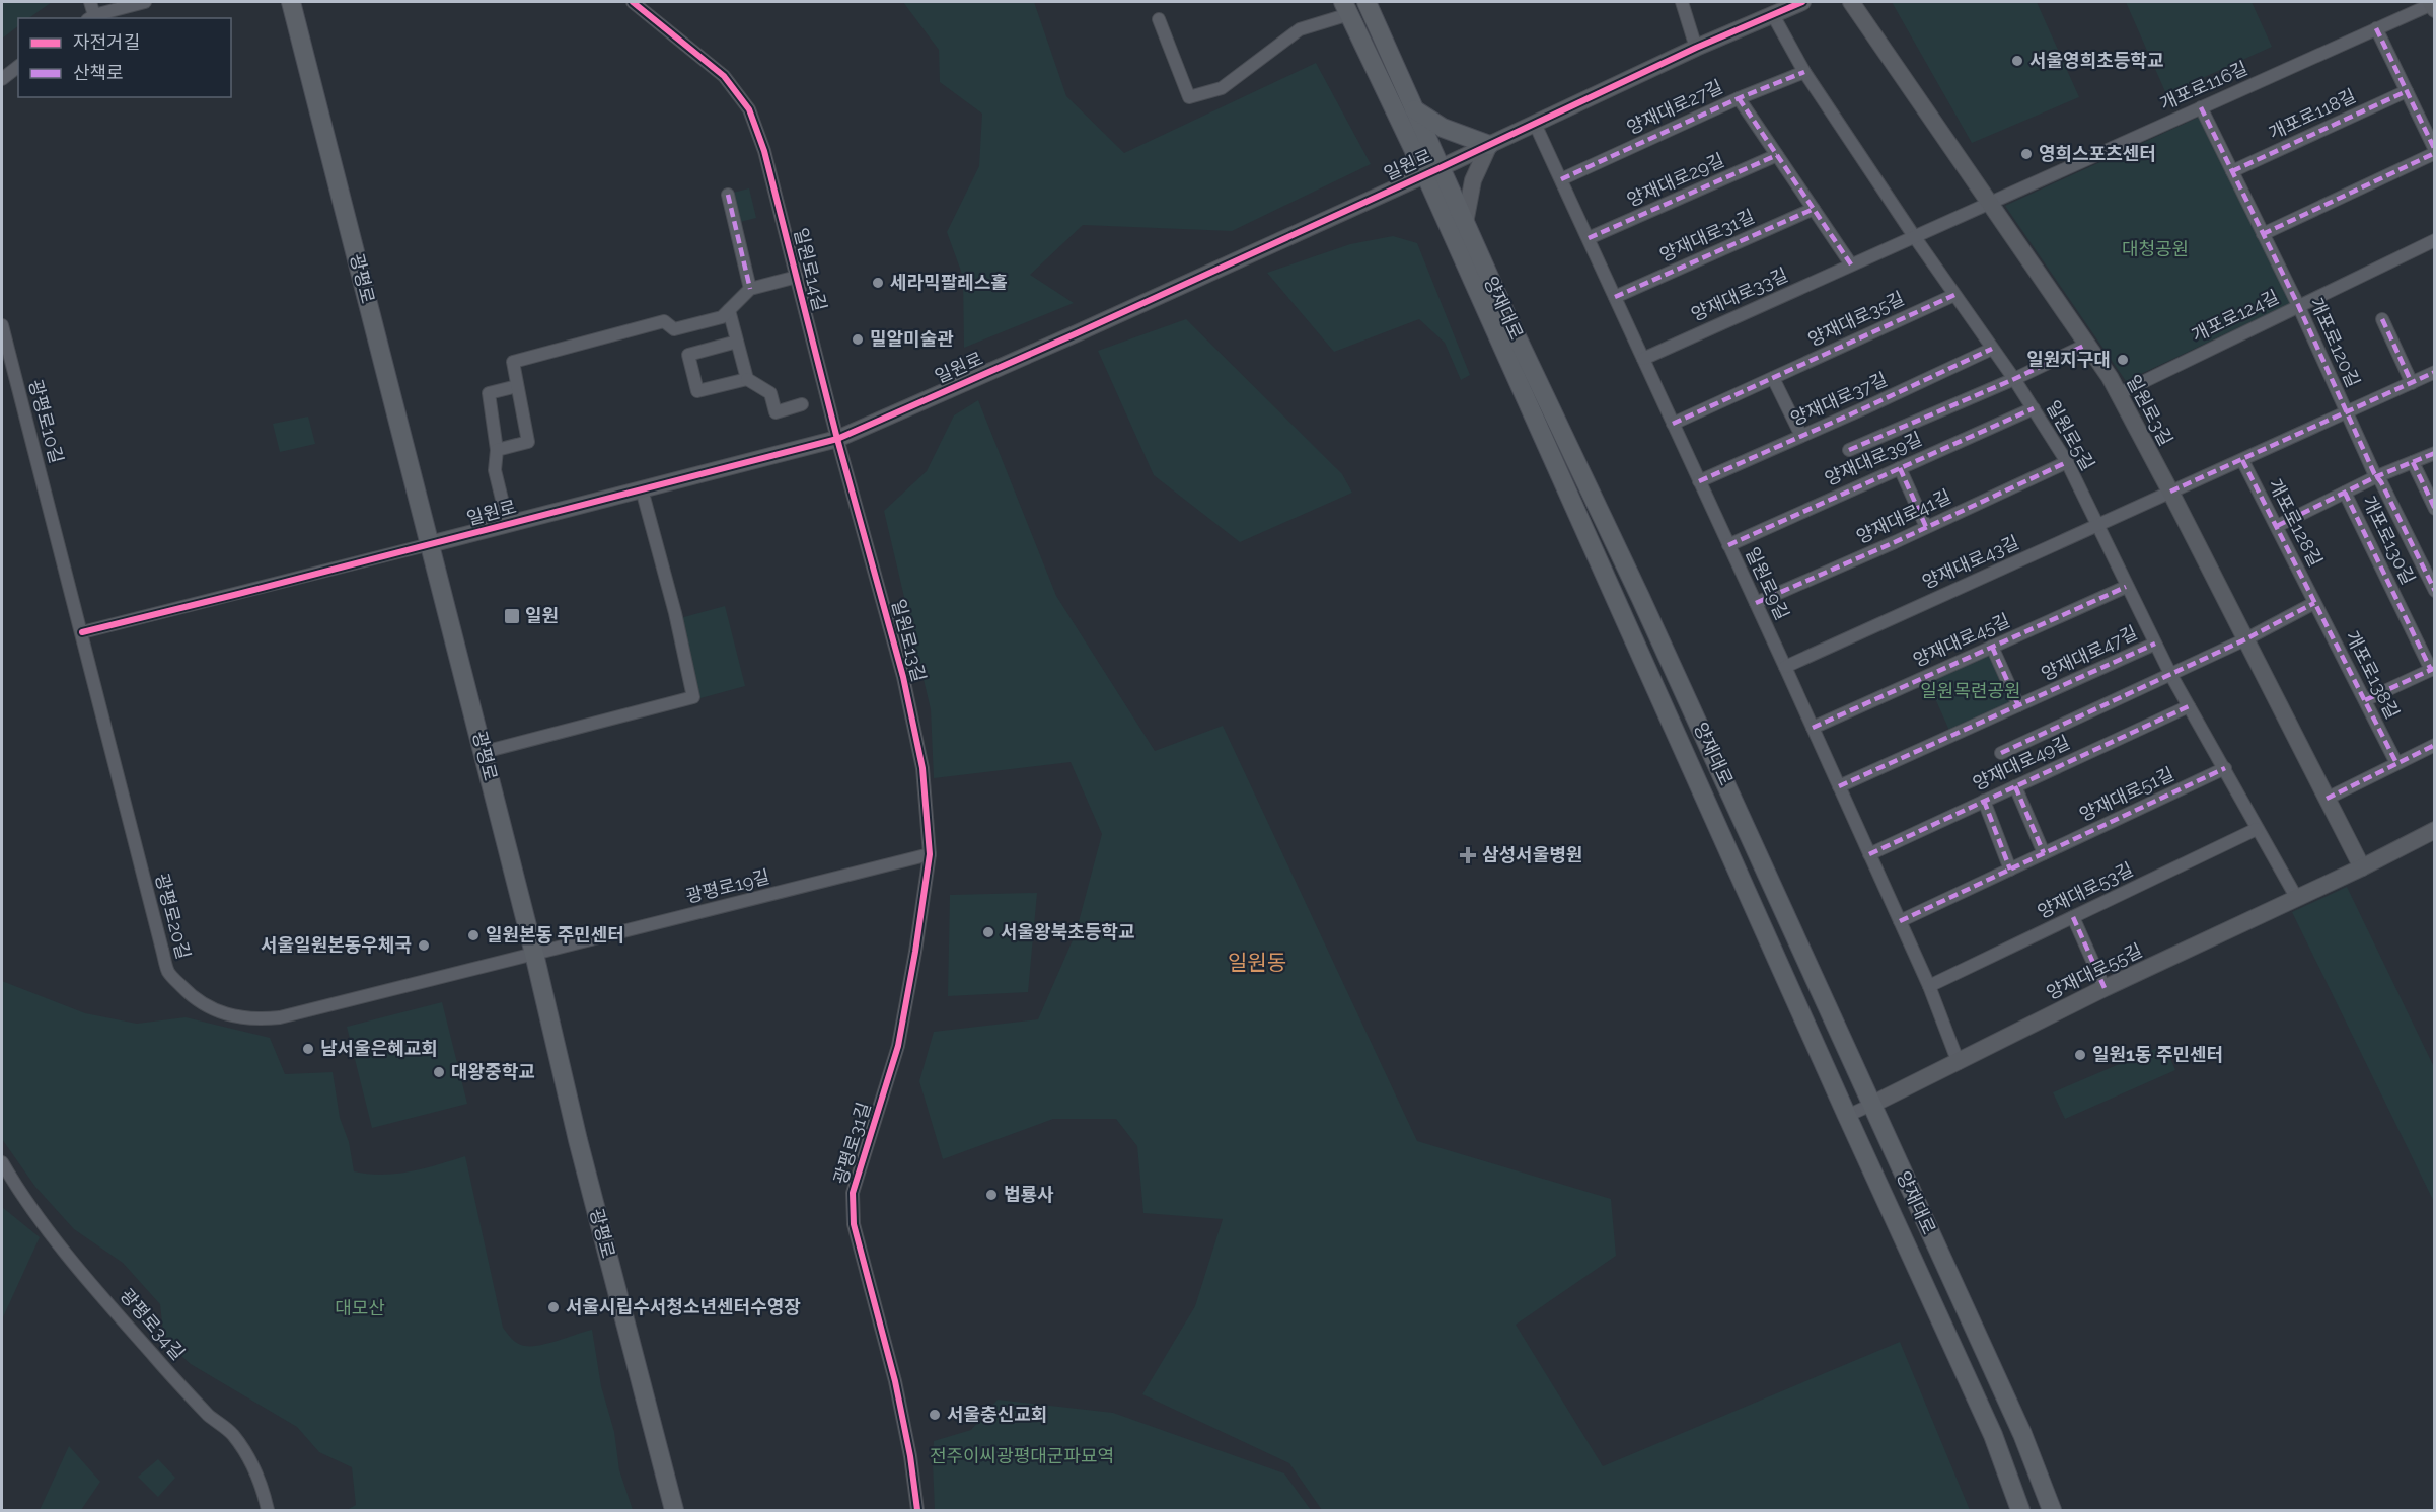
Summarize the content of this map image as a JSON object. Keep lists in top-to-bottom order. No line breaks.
{"streets":{"main road":["광평로","양재대로"],"street":["개포로116길","양재대로27길","개포로118길","일원로","양재대로29길","양재대로31길","일원로14길","양재대로33길","개포로124길","양재대로35길","개포로120길","양재대로37길","일원로3길","광평로10길","일원로5길","양재대로39길","양재대로41길","개포로128길","개포로130길","양재대로43길","일원로9길","일원로13길","양재대로45길","양재대로47길","개포로138길","양재대로49길","양재대로51길","광평로19길","양재대로53길","광평로20길","양재대로55길","광평로31길","광평로34길"]},"crossings":[["개포로116길","양재대로33길"],["개포로116길","개포로120길"],["개포로116길","일원로3길"],["양재대로27길","일원로5길"],["양재대로27길","일원로9길"],["개포로118길","개포로120길"],["일원로","일원로14길"],["일원로","광평로"],["일원로","양재대로"],["일원로","일원로5길"],["일원로","일원로9길"],["일원로","일원로13길"],["일원로","광평로20길"],["양재대로29길","일원로9길"],["양재대로31길","일원로9길"],["일원로14길","일원로13길"],["광평로","광평로19길"],["광평로","광평로20길"],["양재대로33길","일원로3길"],["양재대로33길","일원로5길"],["양재대로33길","일원로9길"],["양재대로","양재대로55길"],["개포로124길","개포로120길"],["개포로124길","일원로3길"],["양재대로35길","일원로5길"],["양재대로35길","일원로9길"],["개포로120길","개포로130길"],["양재대로37길","일원로5길"],["양재대로37길","일원로9길"],["일원로3길","양재대로43길"],["일원로3길","양재대로55길"],["광평로10길","광평로20길"],["일원로5길","양재대로39길"],["일원로5길","양재대로41길"],["일원로5길","양재대로43길"],["일원로5길","양재대로45길"],["일원로5길","양재대로47길"],["일원로5길","양재대로49길"],["일원로5길","양재대로51길"],["일원로5길","양재대로53길"],["일원로5길","양재대로55길"],["양재대로39길","일원로9길"],["양재대로41길","일원로9길"],["개포로128길","개포로130길"],["개포로128길","개포로138길"],["양재대로43길","일원로9길"],["일원로9길","양재대로45길"],["일원로9길","양재대로47길"],["일원로9길","양재대로49길"],["일원로9길","양재대로51길"],["일원로9길","양재대로53길"],["일원로9길","양재대로55길"],["일원로13길","광평로19길"],["일원로13길","광평로31길"],["광평로19길","광평로20길"],["광평로19길","광평로31길"]],"districts":["일원동"],"parks":["대청공원","일원목련공원","대모산","전주이씨광평대군파묘역"],"places":{"other":["서울영희초등학교","영희스포츠센터","세라믹팔레스홀","밀알미술관","일원지구대","서울왕북초등학교","일원본동 주민센터","서울일원본동우체국","남서울은혜교회","일원1동 주민센터","대왕중학교","법룡사","서울시립수서청소년센터수영장","서울충신교회"],"transit":["일원"],"health":["삼성서울병원"]},"legend":["자전거길","산책로"]}
